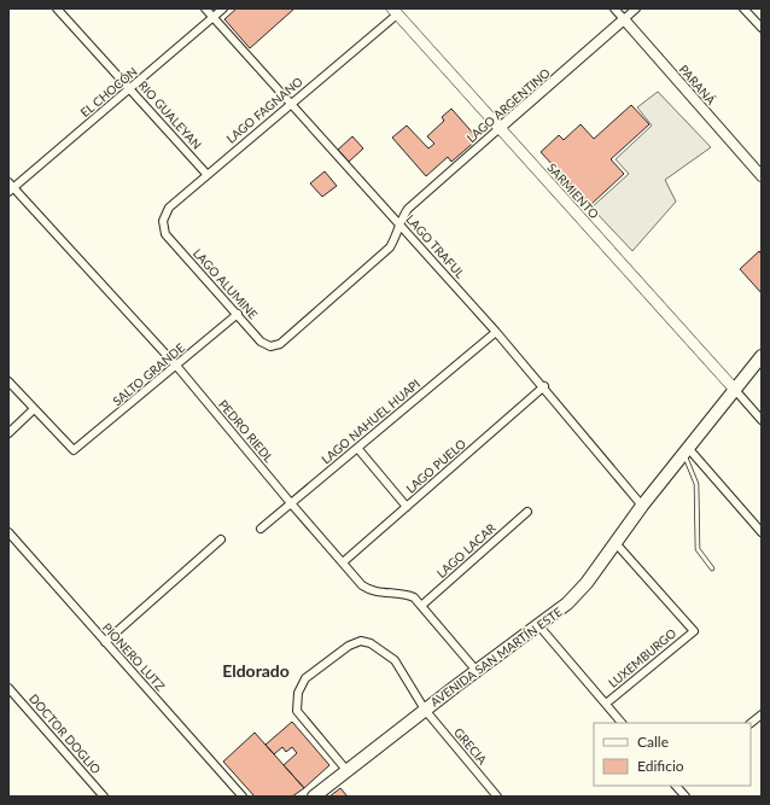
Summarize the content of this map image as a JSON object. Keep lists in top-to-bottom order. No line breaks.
{"streets":{"main road":["SARMIENTO","AVENIDA SAN MARTÍN ESTE"],"street":["PARANÁ","EL CHOCÓN","LAGO ARGENTINO","LAGO FAGNANO","RIO GUALEYAN","LAGO TRAFUL","LAGO ALUMINE","SALTO GRANDE","LAGO NAHUEL HUAPI","PEDRO RIEDL","LAGO PUELO","LAGO LACAR","PIONERO LUTZ","LUXEMBURGO","DOCTOR DOGLIO","GRECIA"]},"crossings":[["PARANÁ","LAGO ARGENTINO"],["EL CHOCÓN","RIO GUALEYAN"],["EL CHOCÓN","LAGO TRAFUL"],["EL CHOCÓN","PEDRO RIEDL"],["LAGO ARGENTINO","SARMIENTO"],["LAGO ARGENTINO","LAGO TRAFUL"],["LAGO ARGENTINO","LAGO ALUMINE"],["LAGO FAGNANO","RIO GUALEYAN"],["LAGO FAGNANO","SARMIENTO"],["LAGO FAGNANO","LAGO TRAFUL"],["LAGO FAGNANO","LAGO ALUMINE"],["SARMIENTO","AVENIDA SAN MARTÍN ESTE"],["LAGO TRAFUL","LAGO ALUMINE"],["LAGO TRAFUL","LAGO NAHUEL HUAPI"],["LAGO TRAFUL","LAGO PUELO"],["LAGO TRAFUL","AVENIDA SAN MARTÍN ESTE"],["LAGO ALUMINE","SALTO GRANDE"],["SALTO GRANDE","PEDRO RIEDL"],["LAGO NAHUEL HUAPI","PEDRO RIEDL"],["PEDRO RIEDL","LAGO PUELO"],["PEDRO RIEDL","LAGO LACAR"],["PEDRO RIEDL","AVENIDA SAN MARTÍN ESTE"],["AVENIDA SAN MARTÍN ESTE","LUXEMBURGO"],["AVENIDA SAN MARTÍN ESTE","GRECIA"]],"districts":["Eldorado"],"legend":["Calle","Edificio"]}
